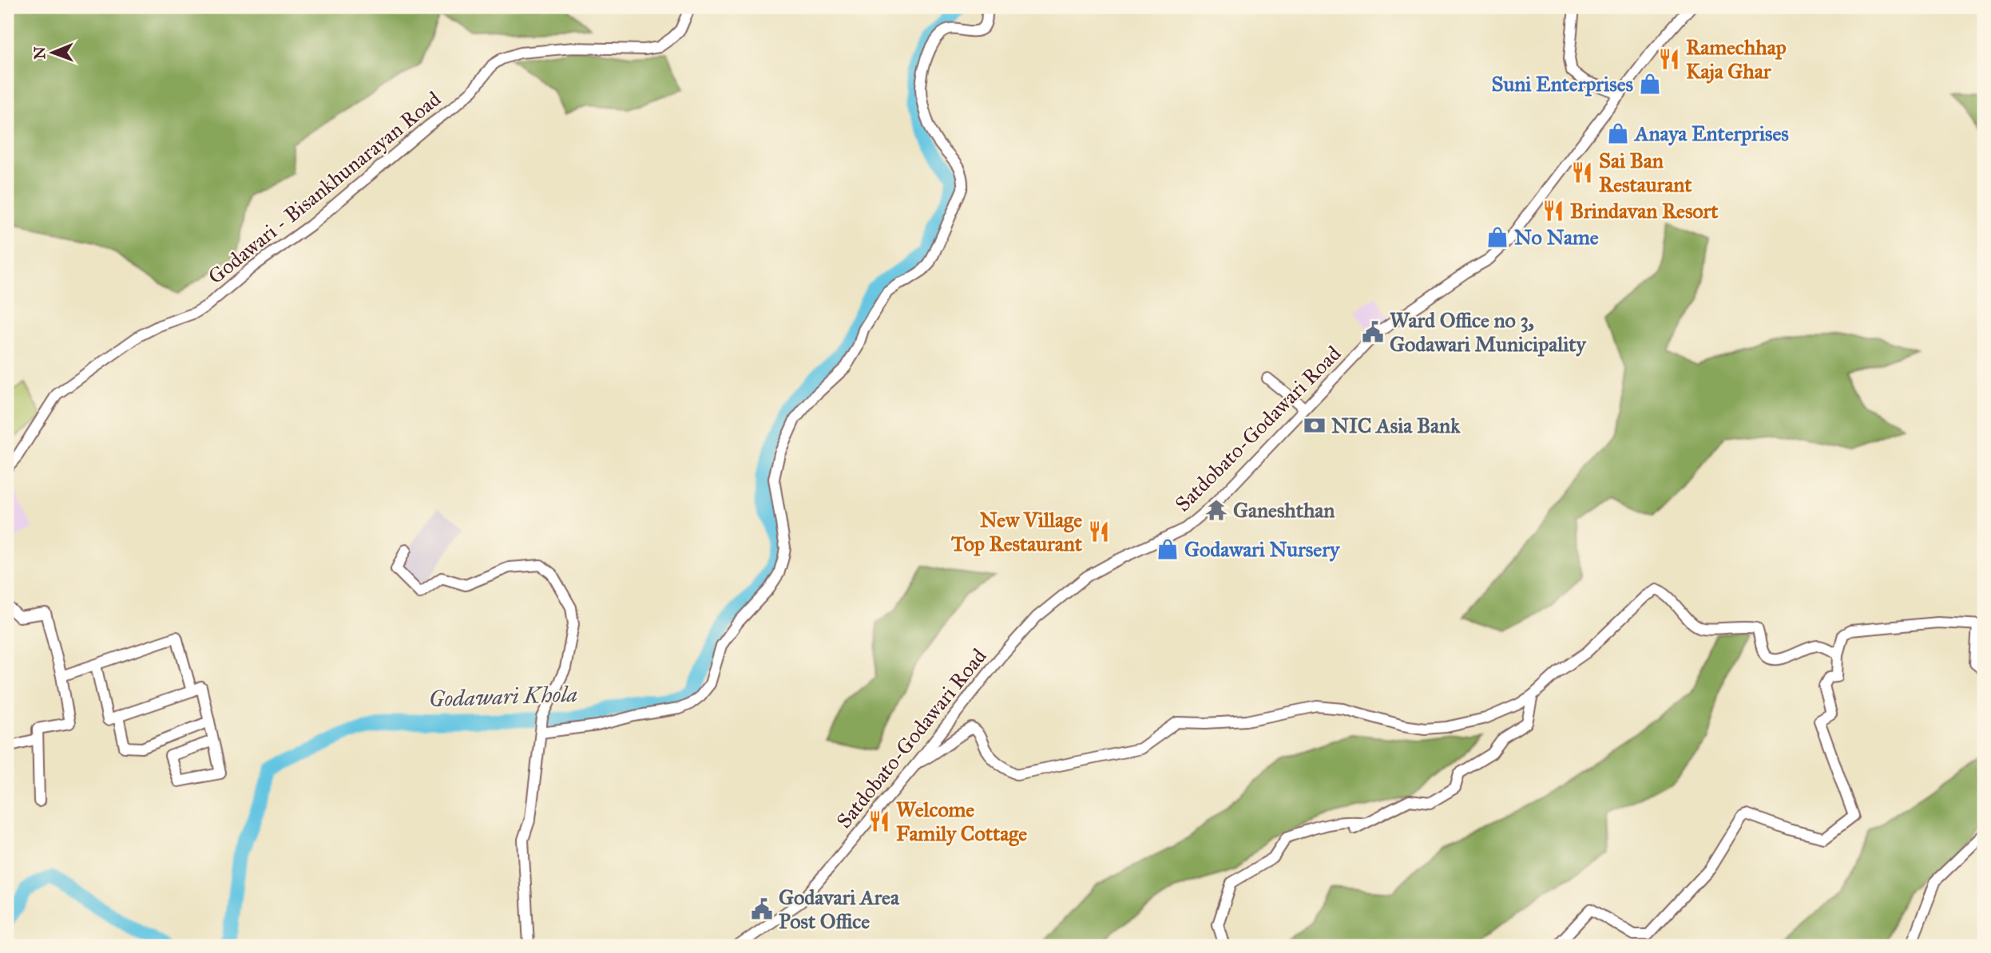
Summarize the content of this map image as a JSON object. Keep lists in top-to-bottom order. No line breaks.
{"streets":{"street":["Godawari - Bisankhunarayan Road","Satdobato-Godawari Road"]},"water":["Godawari Khola"],"places":{"restaurant":["Ramechhap Kaja Ghar","Sai Ban Restaurant","Brindavan Resort","New Village Top Restaurant","Welcome Family Cottage"],"shop":["Suni Enterprises","Anaya Enterprises","No Name","Godawari Nursery"],"public building":["Ward Office no 3, Godawari Municipality","Godavari Area Post Office"],"bank":["NIC Asia Bank"],"temple":["Ganeshthan"]},"north":"left"}
